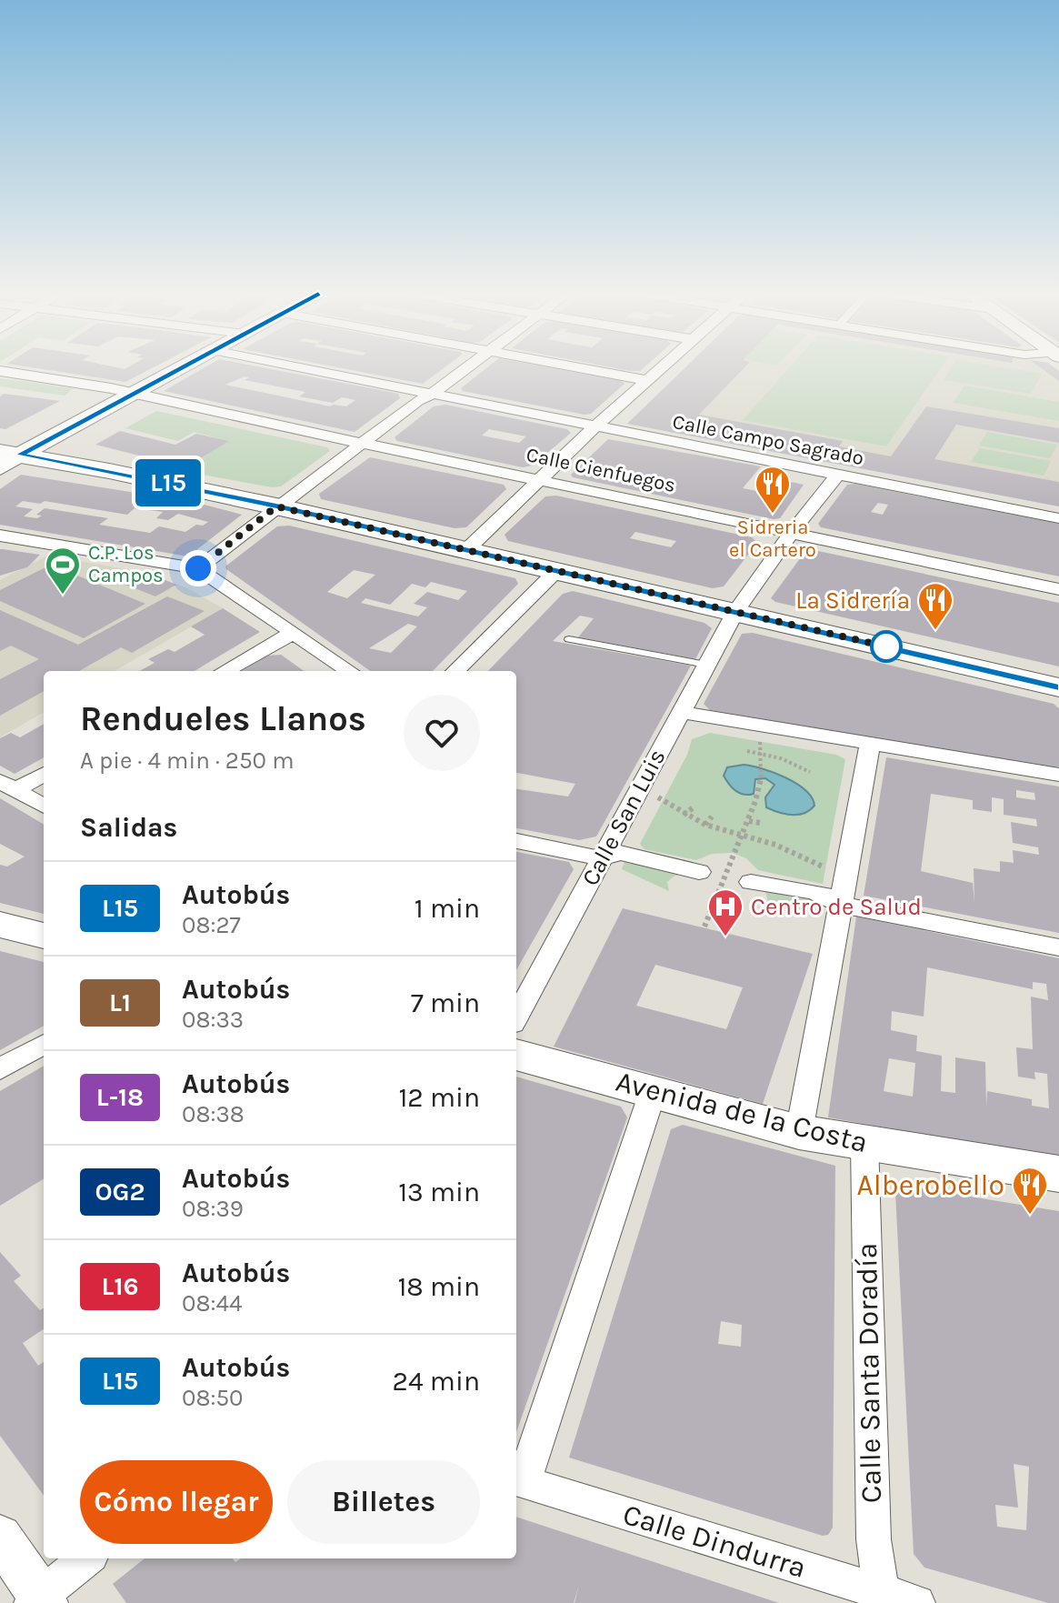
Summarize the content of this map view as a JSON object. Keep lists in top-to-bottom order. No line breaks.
{"streets":{"main road":["Avenida de la Costa"],"street":["Calle Campo Sagrado","Calle Cienfuegos","Calle San Luis","Calle Santa Doradía","Calle Dindurra"]},"crossings":[["Calle Campo Sagrado","Calle San Luis"],["Calle Cienfuegos","Calle San Luis"],["Avenida de la Costa","Calle Santa Doradía"],["Calle Santa Doradía","Calle Dindurra"]],"places":{"restaurant":["Sidreria el Cartero","La Sidrería","Alberobello"],"sports":["C.P. Los Campos"],"hospital":["Centro de Salud"]},"lines":["bus line L15"],"page":{"on_map":"L15","heading":[["Rendueles Llanos","A pie · 4 min · 250 m"],"Salidas"],"list":[{"mark":"L15","name":"Autobús","note":"08:27","value":"1 min"},{"mark":"L1","name":"Autobús","note":"08:33","value":"7 min"},{"mark":"L-18","name":"Autobús","note":"08:38","value":"12 min"},{"mark":"OG2","name":"Autobús","note":"08:39","value":"13 min"},{"mark":"L16","name":"Autobús","note":"08:44","value":"18 min"},{"mark":"L15","name":"Autobús","note":"08:50","value":"24 min"}],"buttons":["Cómo llegar","Billetes"]}}
